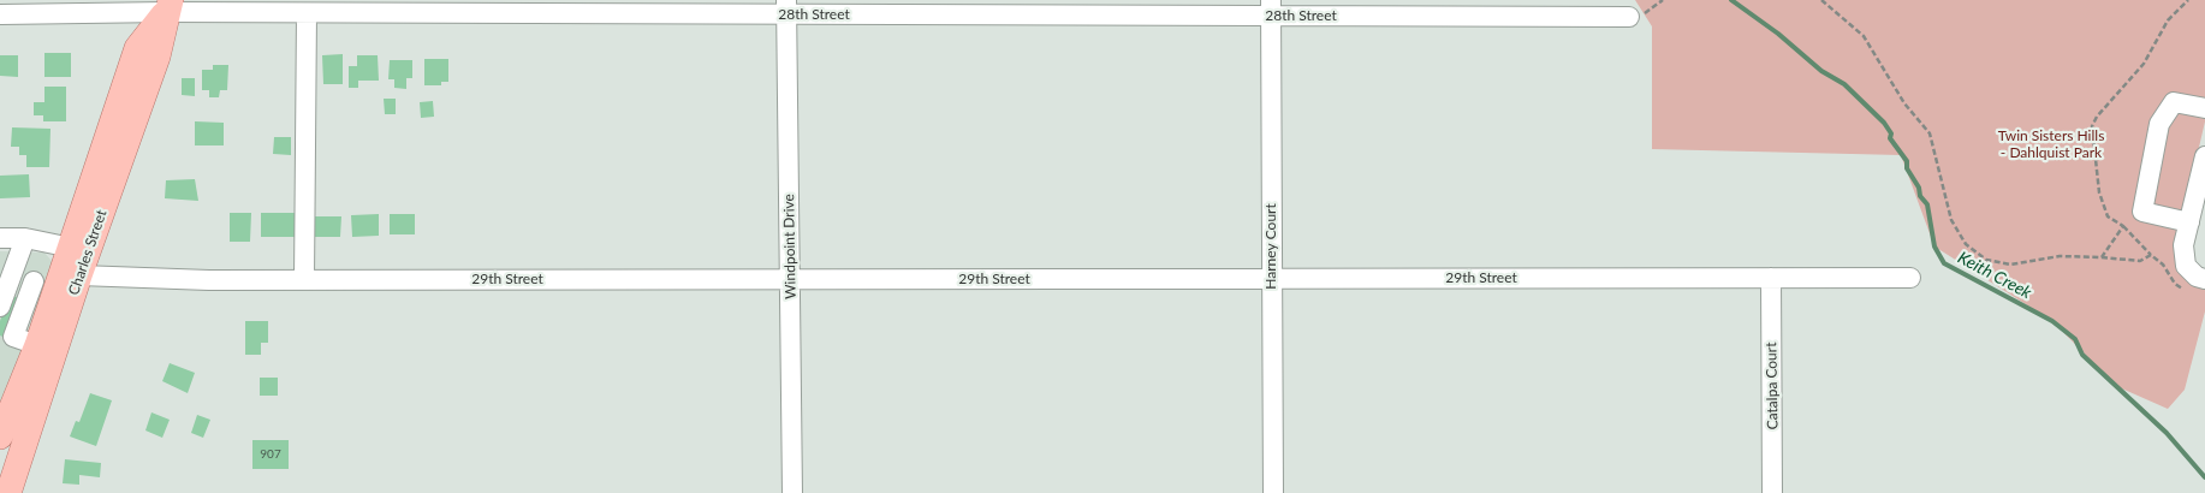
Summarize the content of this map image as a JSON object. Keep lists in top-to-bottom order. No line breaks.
{"streets":{"main road":["Charles Street"],"street":["28th Street","Windpoint Drive","Harney Court","29th Street","Catalpa Court"]},"crossings":[["28th Street","Windpoint Drive"],["28th Street","Harney Court"],["28th Street","Charles Street"],["Windpoint Drive","29th Street"],["Harney Court","29th Street"],["Charles Street","29th Street"],["29th Street","Catalpa Court"]],"water":["Keith Creek"],"parks":["Twin Sisters Hills - Dahlquist Park"],"house_numbers":["907"]}
